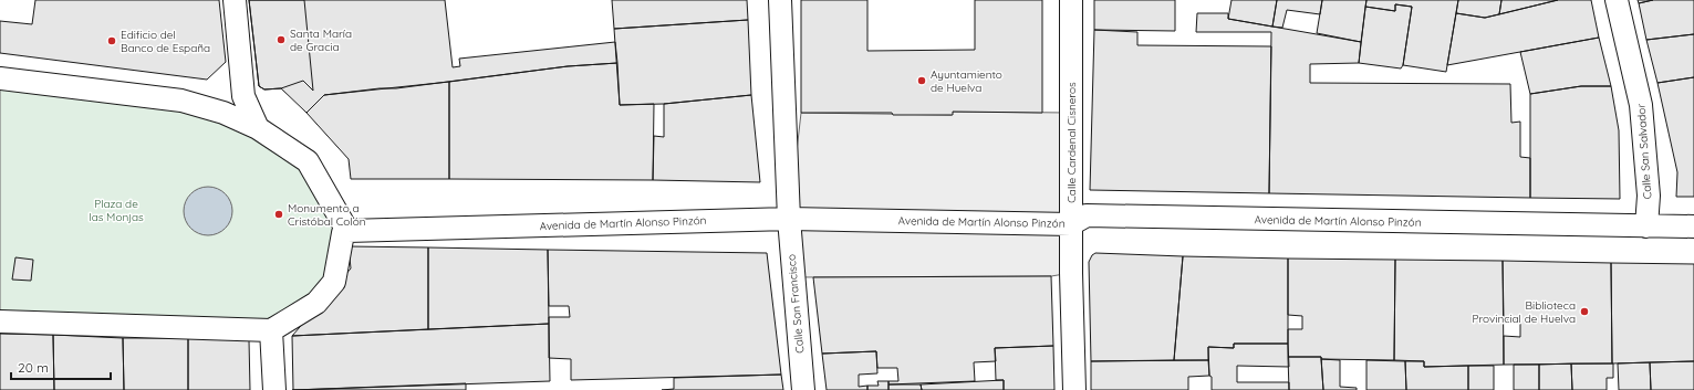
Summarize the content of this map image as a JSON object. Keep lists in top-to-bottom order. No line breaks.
{"streets":{"street":["Calle Cardenal Cisneros","Calle San Salvador","Avenida de Martín Alonso Pinzón","Calle San Francisco"]},"crossings":[["Calle Cardenal Cisneros","Avenida de Martín Alonso Pinzón"],["Calle San Salvador","Avenida de Martín Alonso Pinzón"],["Avenida de Martín Alonso Pinzón","Calle San Francisco"]],"parks":["Plaza de las Monjas"],"places":["Santa María de Gracia","Edificio del Banco de España","Ayuntamiento de Huelva","Monumento a Cristóbal Colón","Biblioteca Provincial de Huelva"],"scale_bar":"20 m"}
